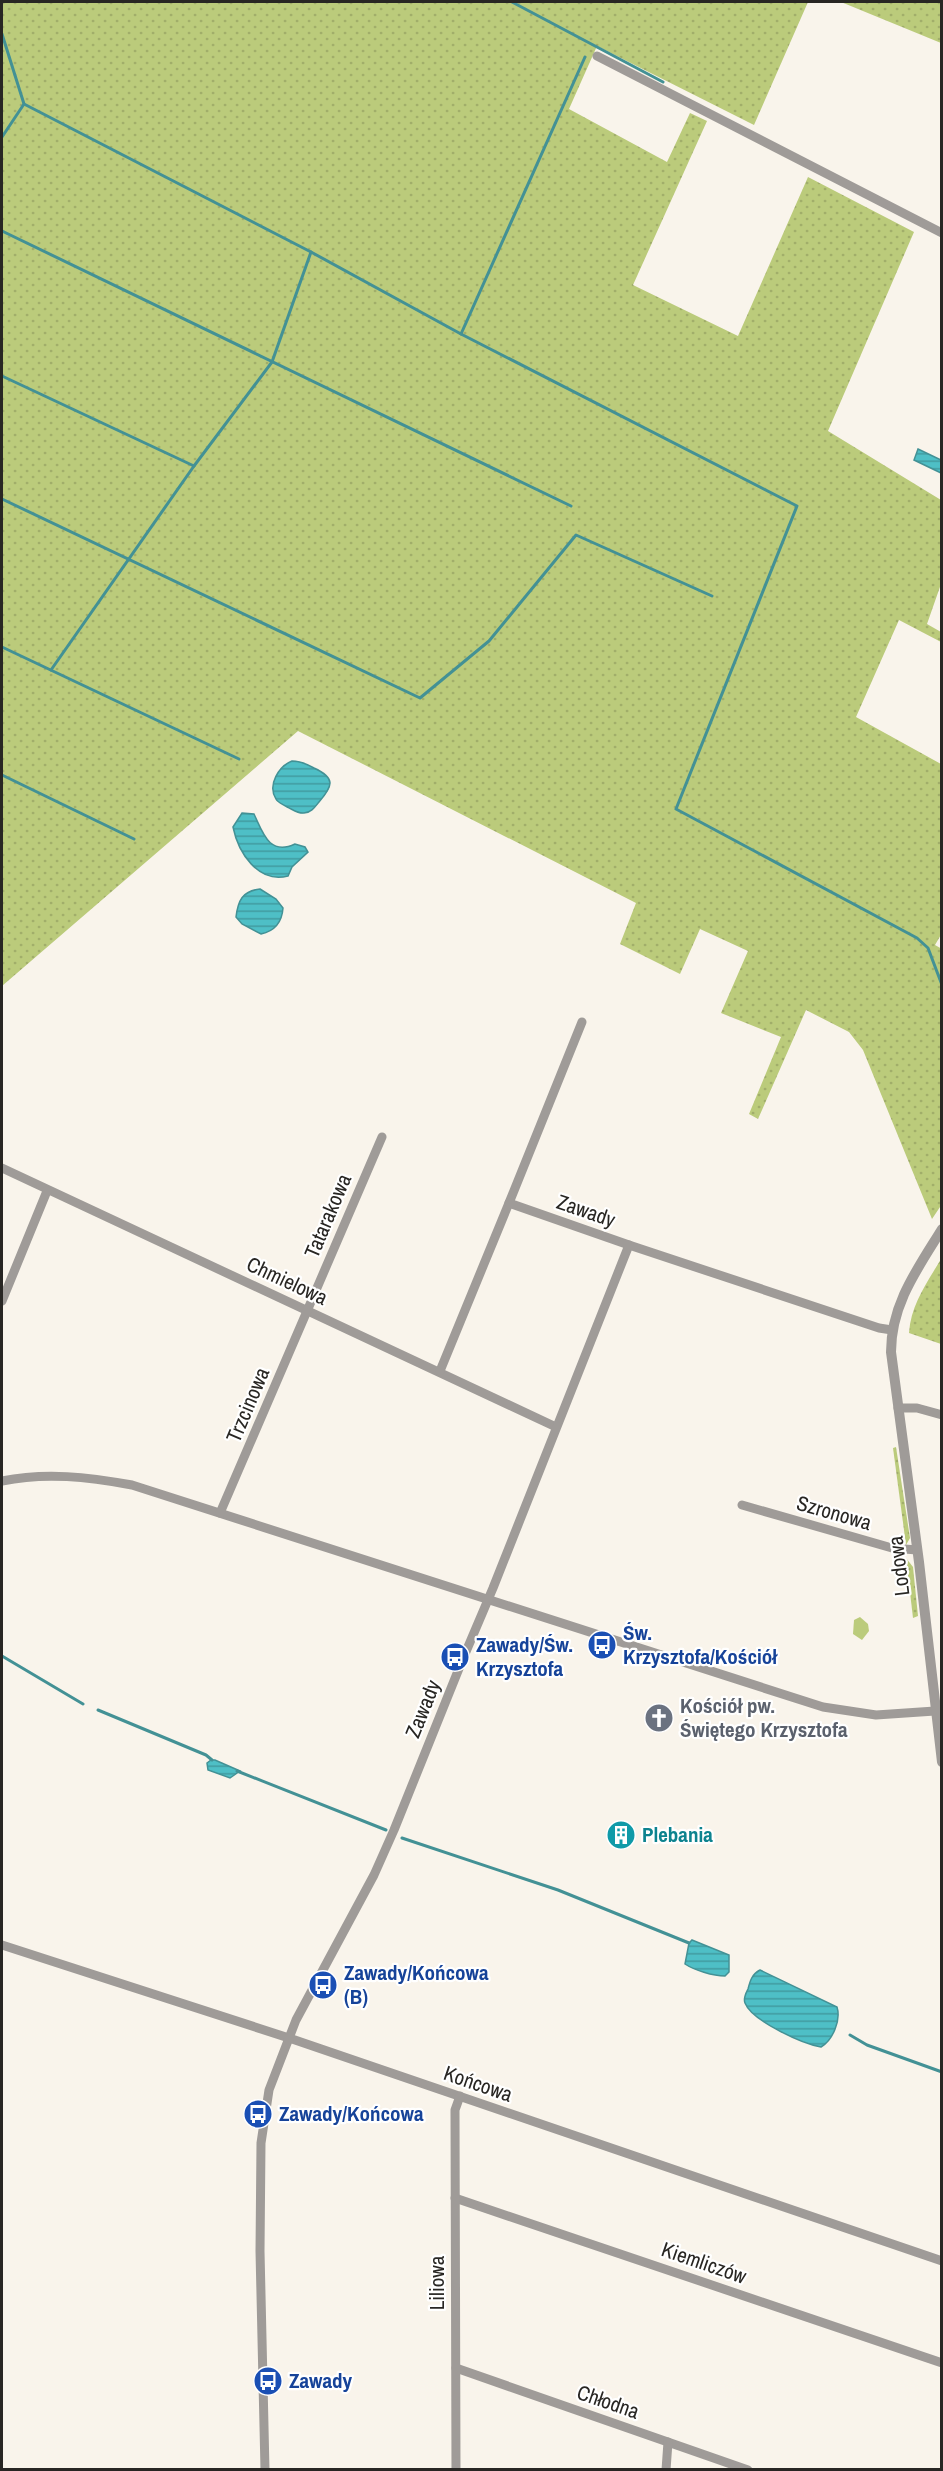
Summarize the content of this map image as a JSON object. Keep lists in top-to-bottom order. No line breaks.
{"streets":{"street":["Zawady","Tatarakowa","Chmielowa","Trzcinowa","Szronowa","Lodowa","Końcowa","Kiemliczów","Liliowa","Chłodna"]},"crossings":[["Zawady","Chmielowa"],["Zawady","Końcowa"],["Tatarakowa","Chmielowa"],["Tatarakowa","Trzcinowa"],["Chmielowa","Trzcinowa"],["Szronowa","Lodowa"],["Końcowa","Liliowa"],["Kiemliczów","Liliowa"],["Liliowa","Chłodna"]],"places":{"bus stop":["Św. Krzysztofa/Kościół","Zawady/Św. Krzysztofa","Zawady/Końcowa (B)","Zawady/Końcowa","Zawady"],"church":["Kościół pw. Świętego Krzysztofa"],"building":["Plebania"]}}
